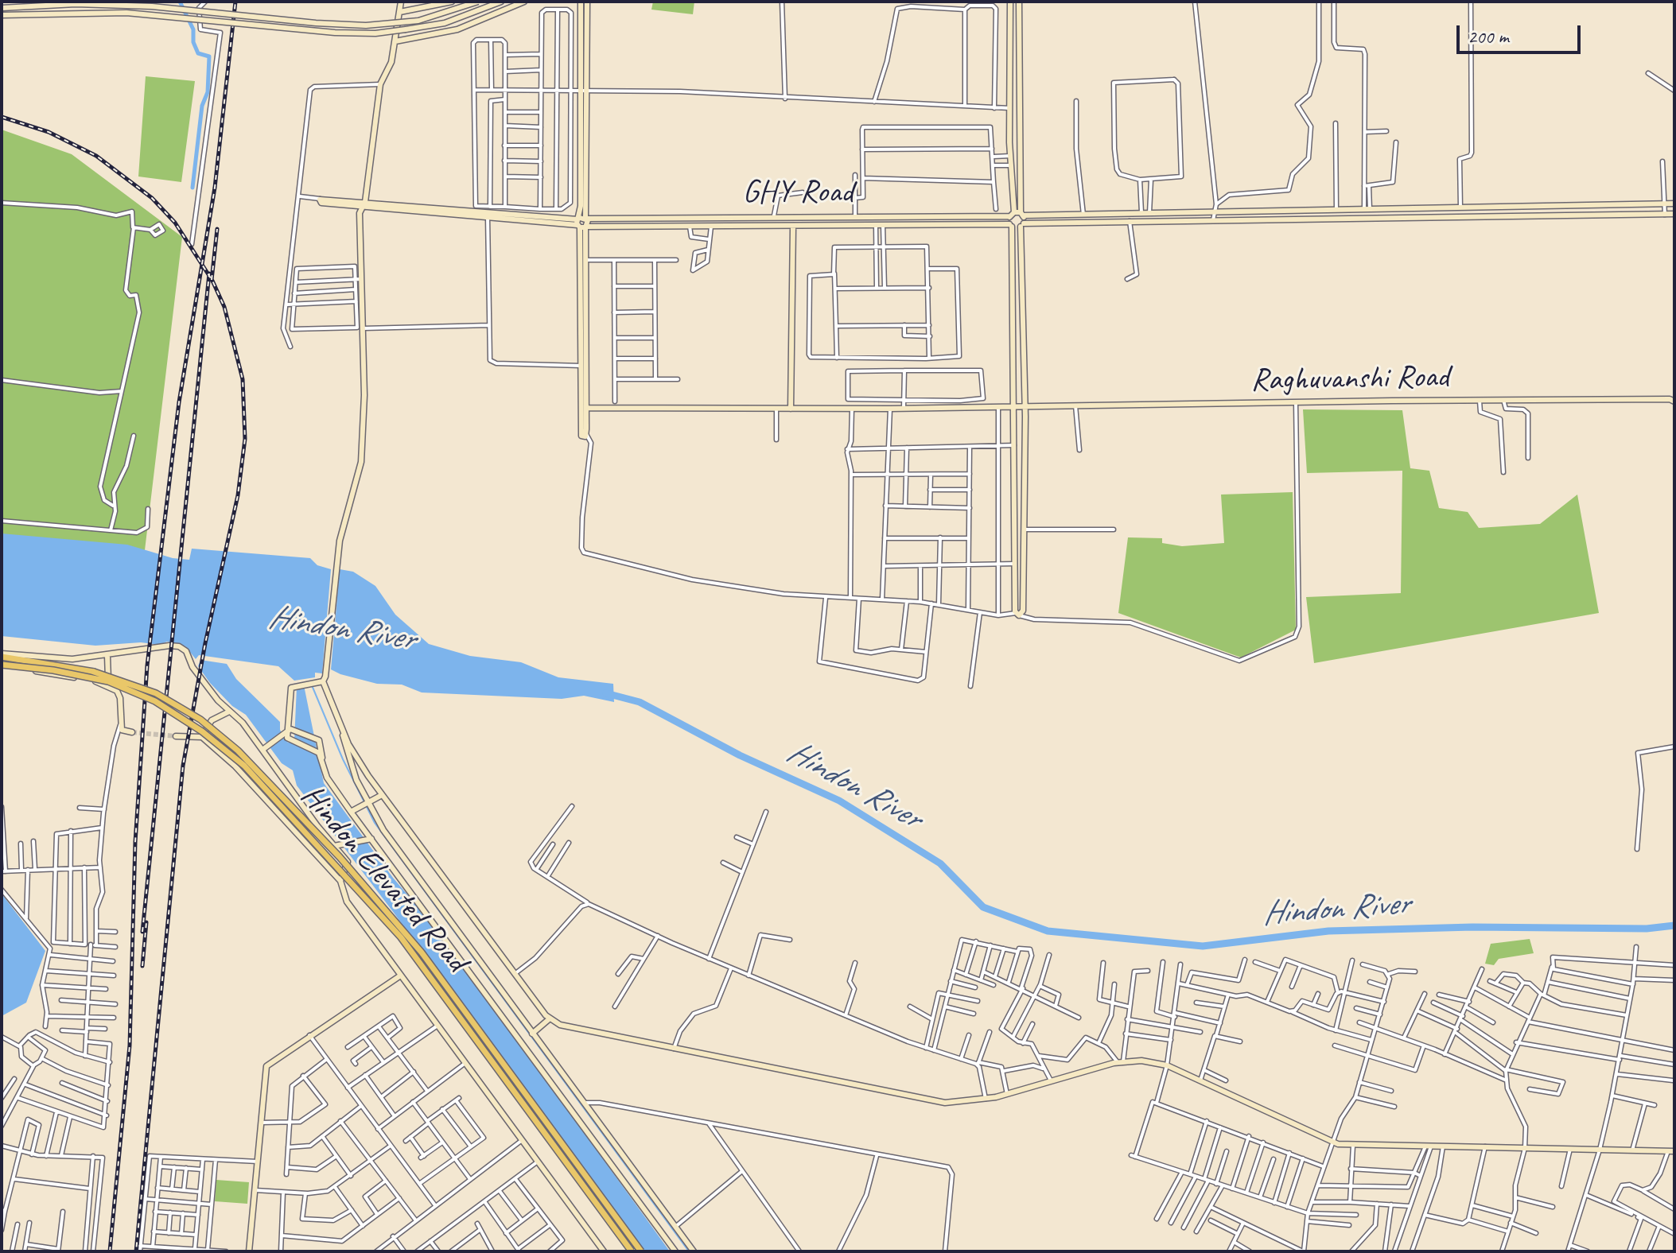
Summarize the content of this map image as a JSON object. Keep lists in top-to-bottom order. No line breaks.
{"streets":{"highway":["Hindon Elevated Road"],"street":["GHY Road","Raghuvanshi Road"]},"water":["Hindon River"],"scale_bar":"200 m"}
